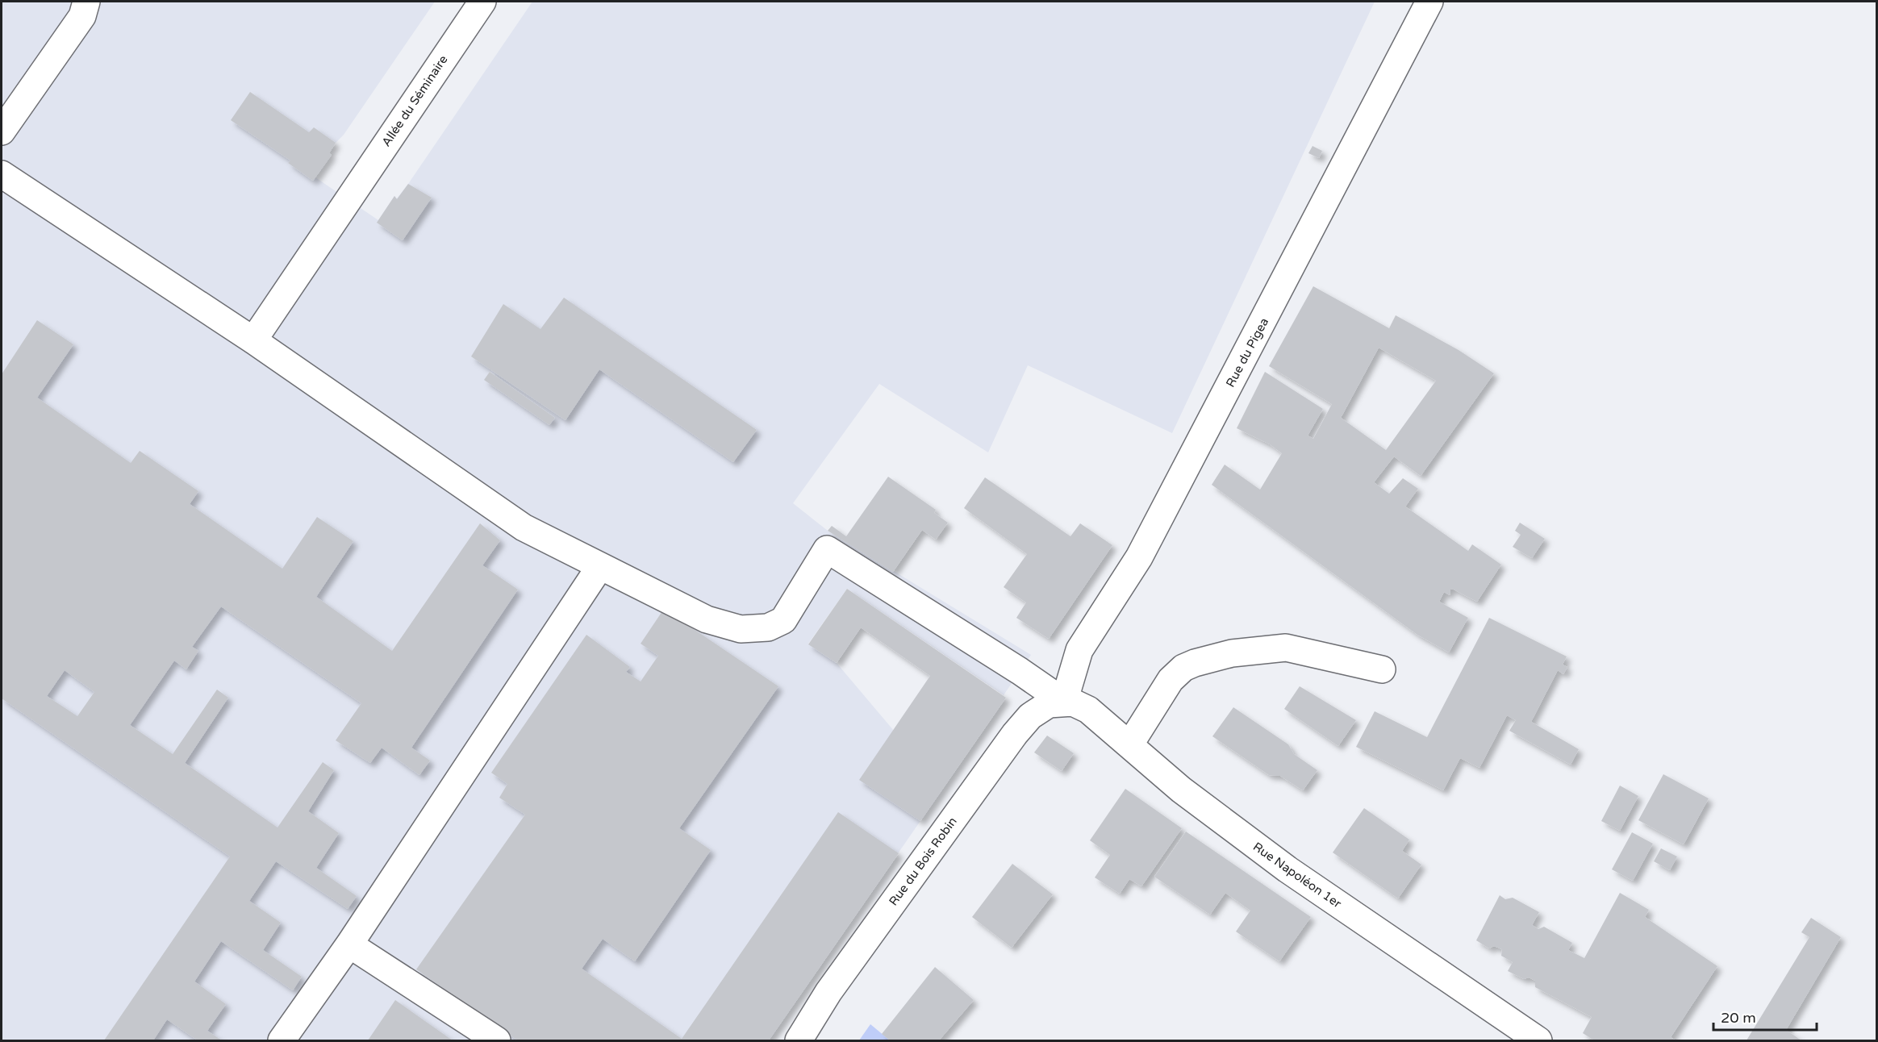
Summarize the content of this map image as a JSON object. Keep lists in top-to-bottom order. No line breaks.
{"streets":{"street":["Allée du Séminaire","Rue du Pigea","Rue du Bois Robin","Rue Napoléon 1er"]},"crossings":[["Rue du Pigea","Rue du Bois Robin"],["Rue du Pigea","Rue Napoléon 1er"],["Rue du Bois Robin","Rue Napoléon 1er"]],"scale_bar":"20 m"}
